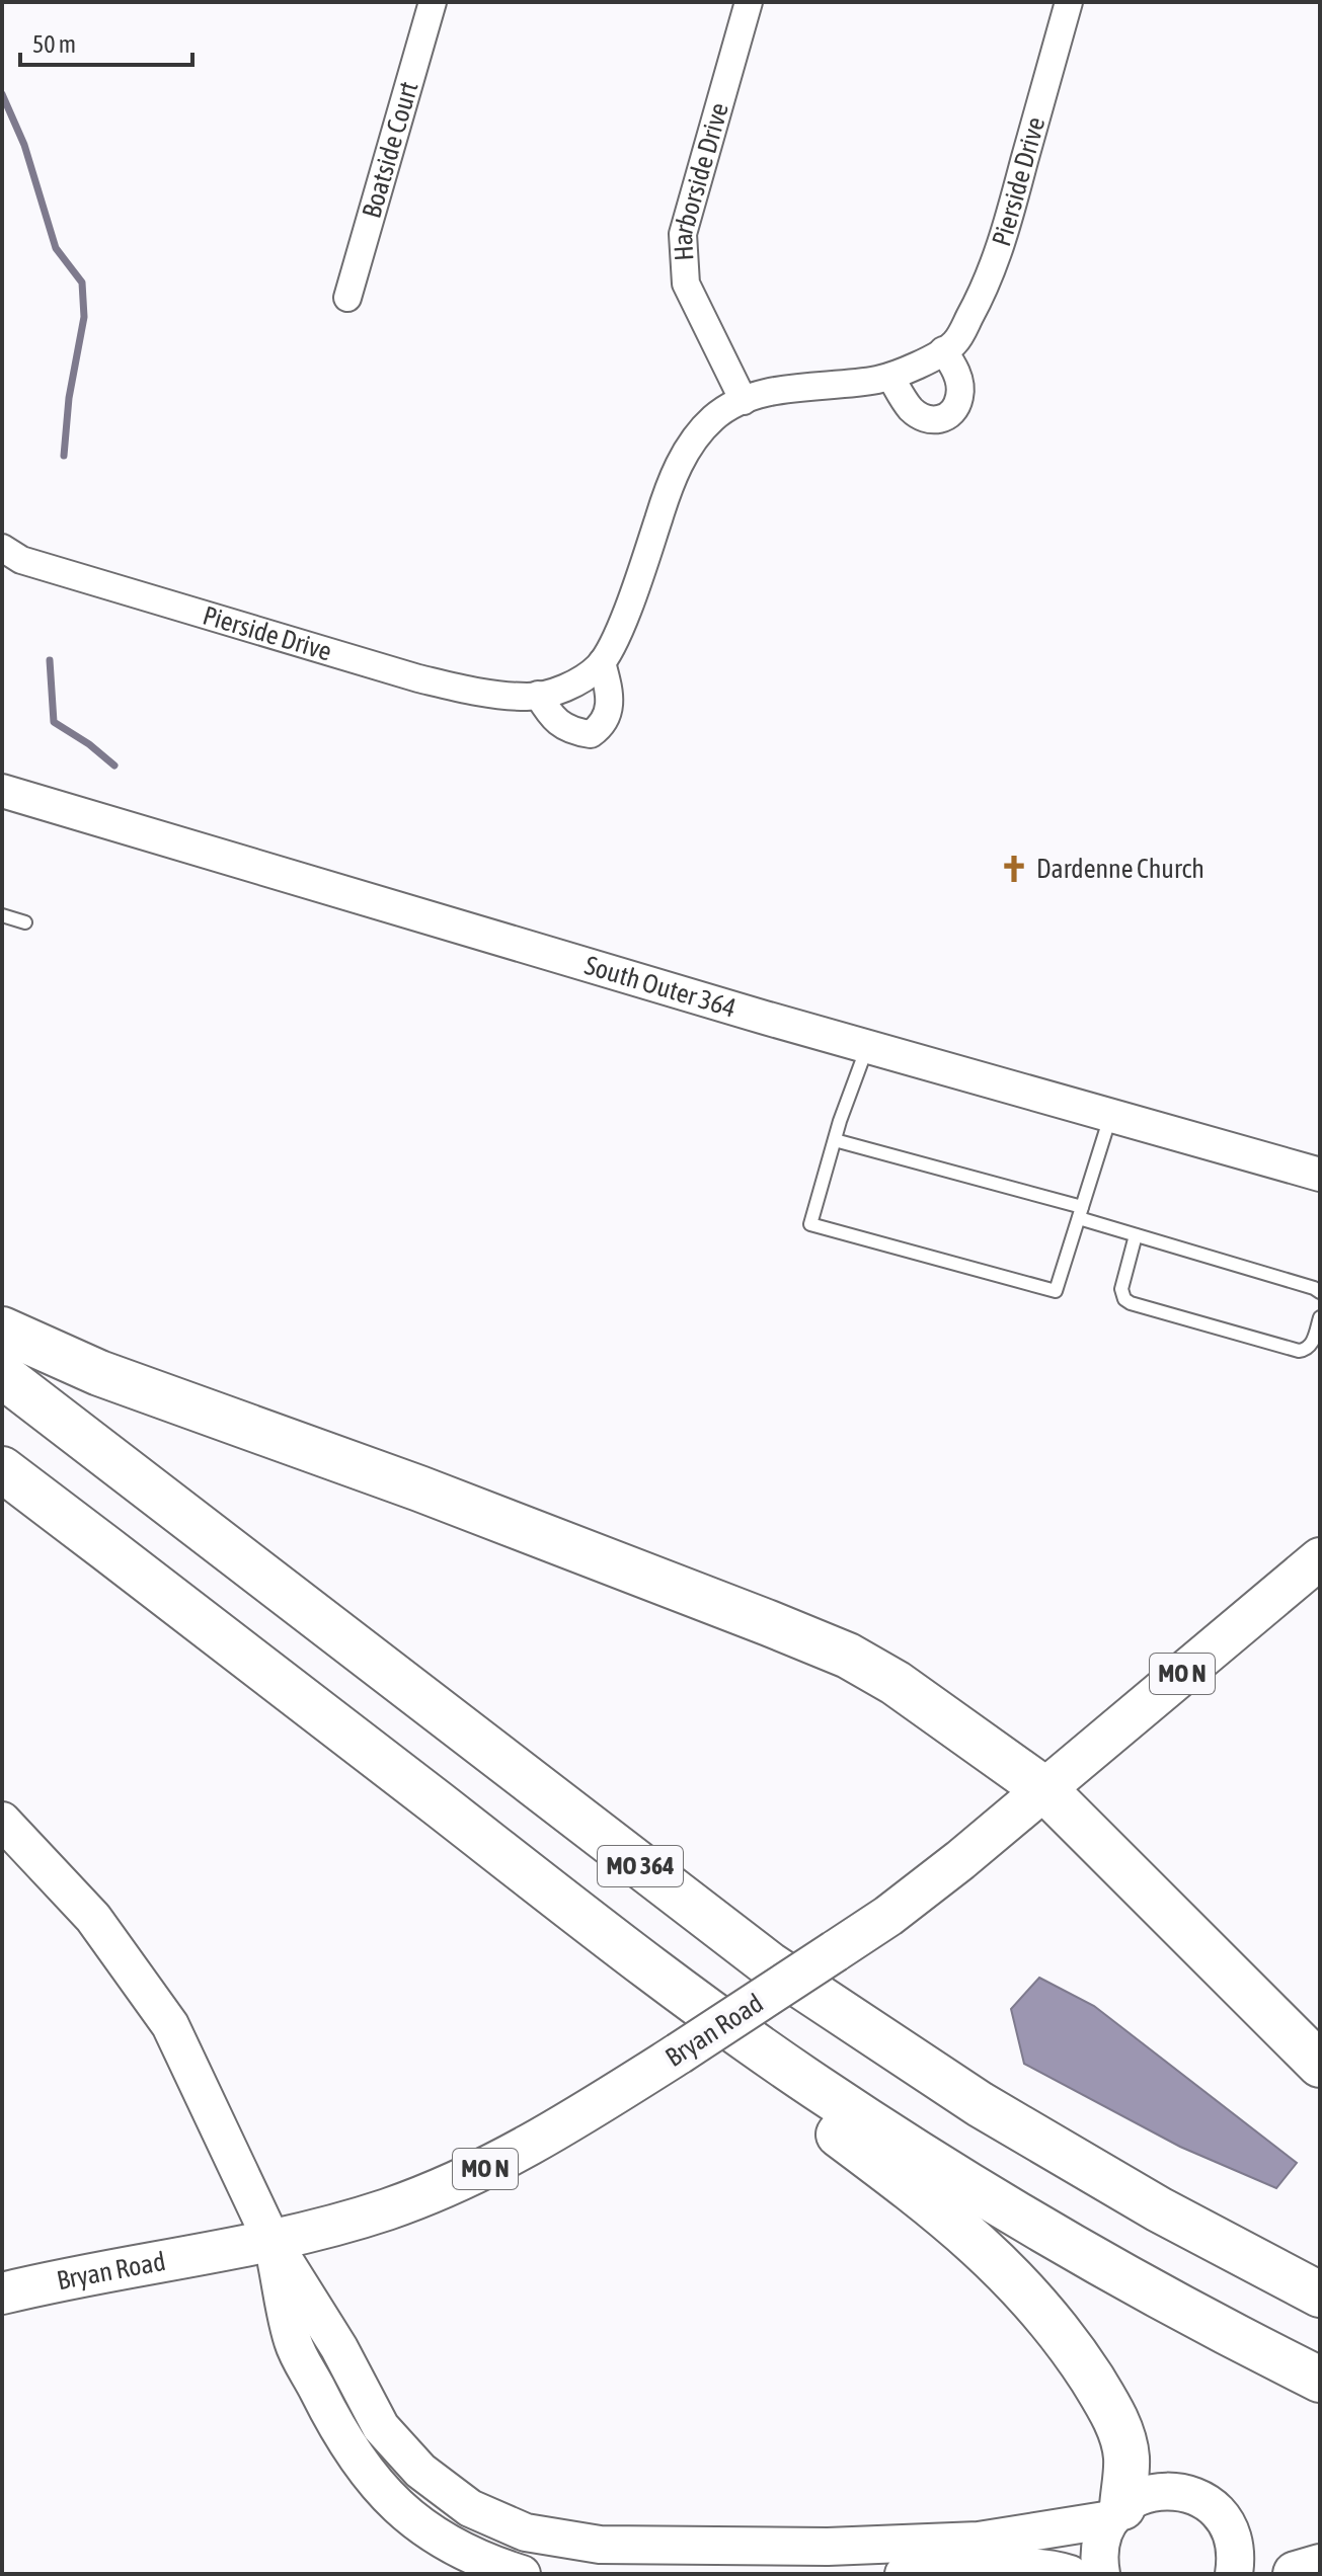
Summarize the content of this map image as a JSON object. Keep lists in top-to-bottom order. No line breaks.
{"streets":{"highway":["MO 364"],"main road":["MO N","Bryan Road"],"street":["Boatside Court","Harborside Drive","Pierside Drive","South Outer 364"]},"crossings":[["Harborside Drive","Pierside Drive"]],"places":{"church":["Dardenne Church"]},"scale_bar":"50 m"}
